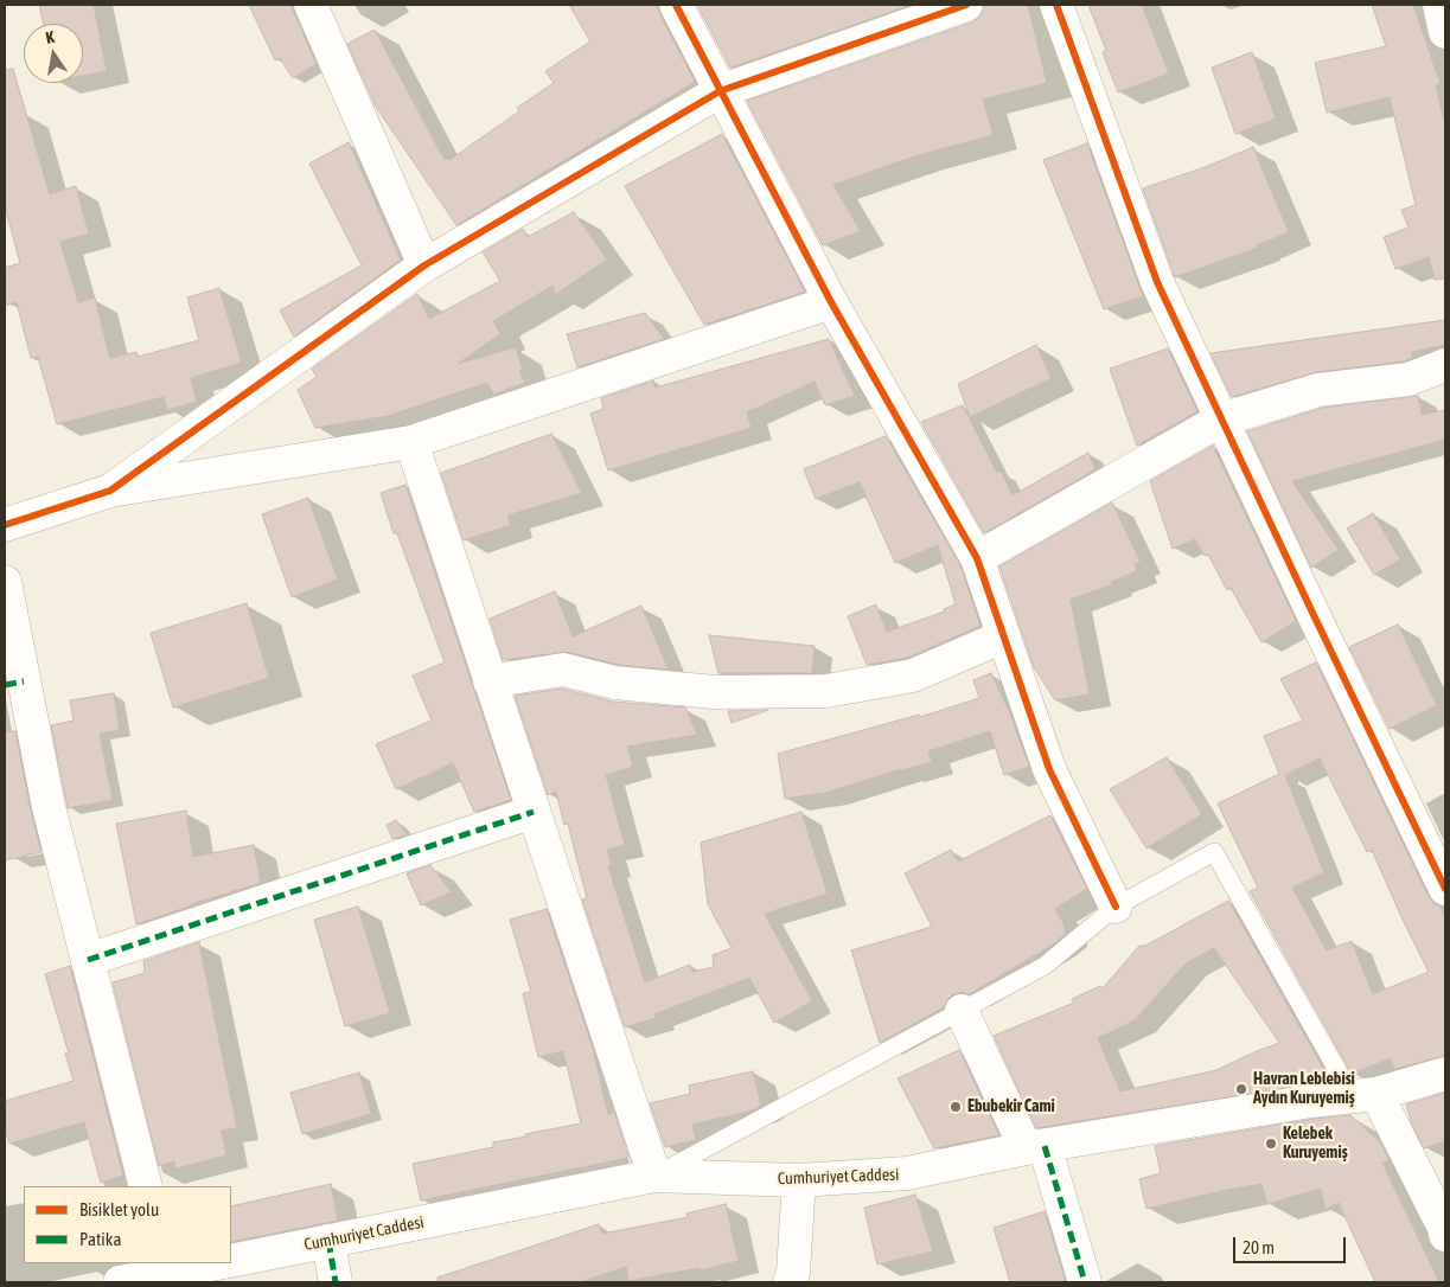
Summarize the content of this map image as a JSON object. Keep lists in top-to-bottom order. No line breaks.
{"streets":{"street":["Cumhuriyet Caddesi"]},"places":["Havran Leblebisi Aydın Kuruyemiş","Ebubekir Cami","Kelebek Kuruyemiş"],"legend":["Bisiklet yolu","Patika"],"scale_bar":"20 m","north":"top"}
